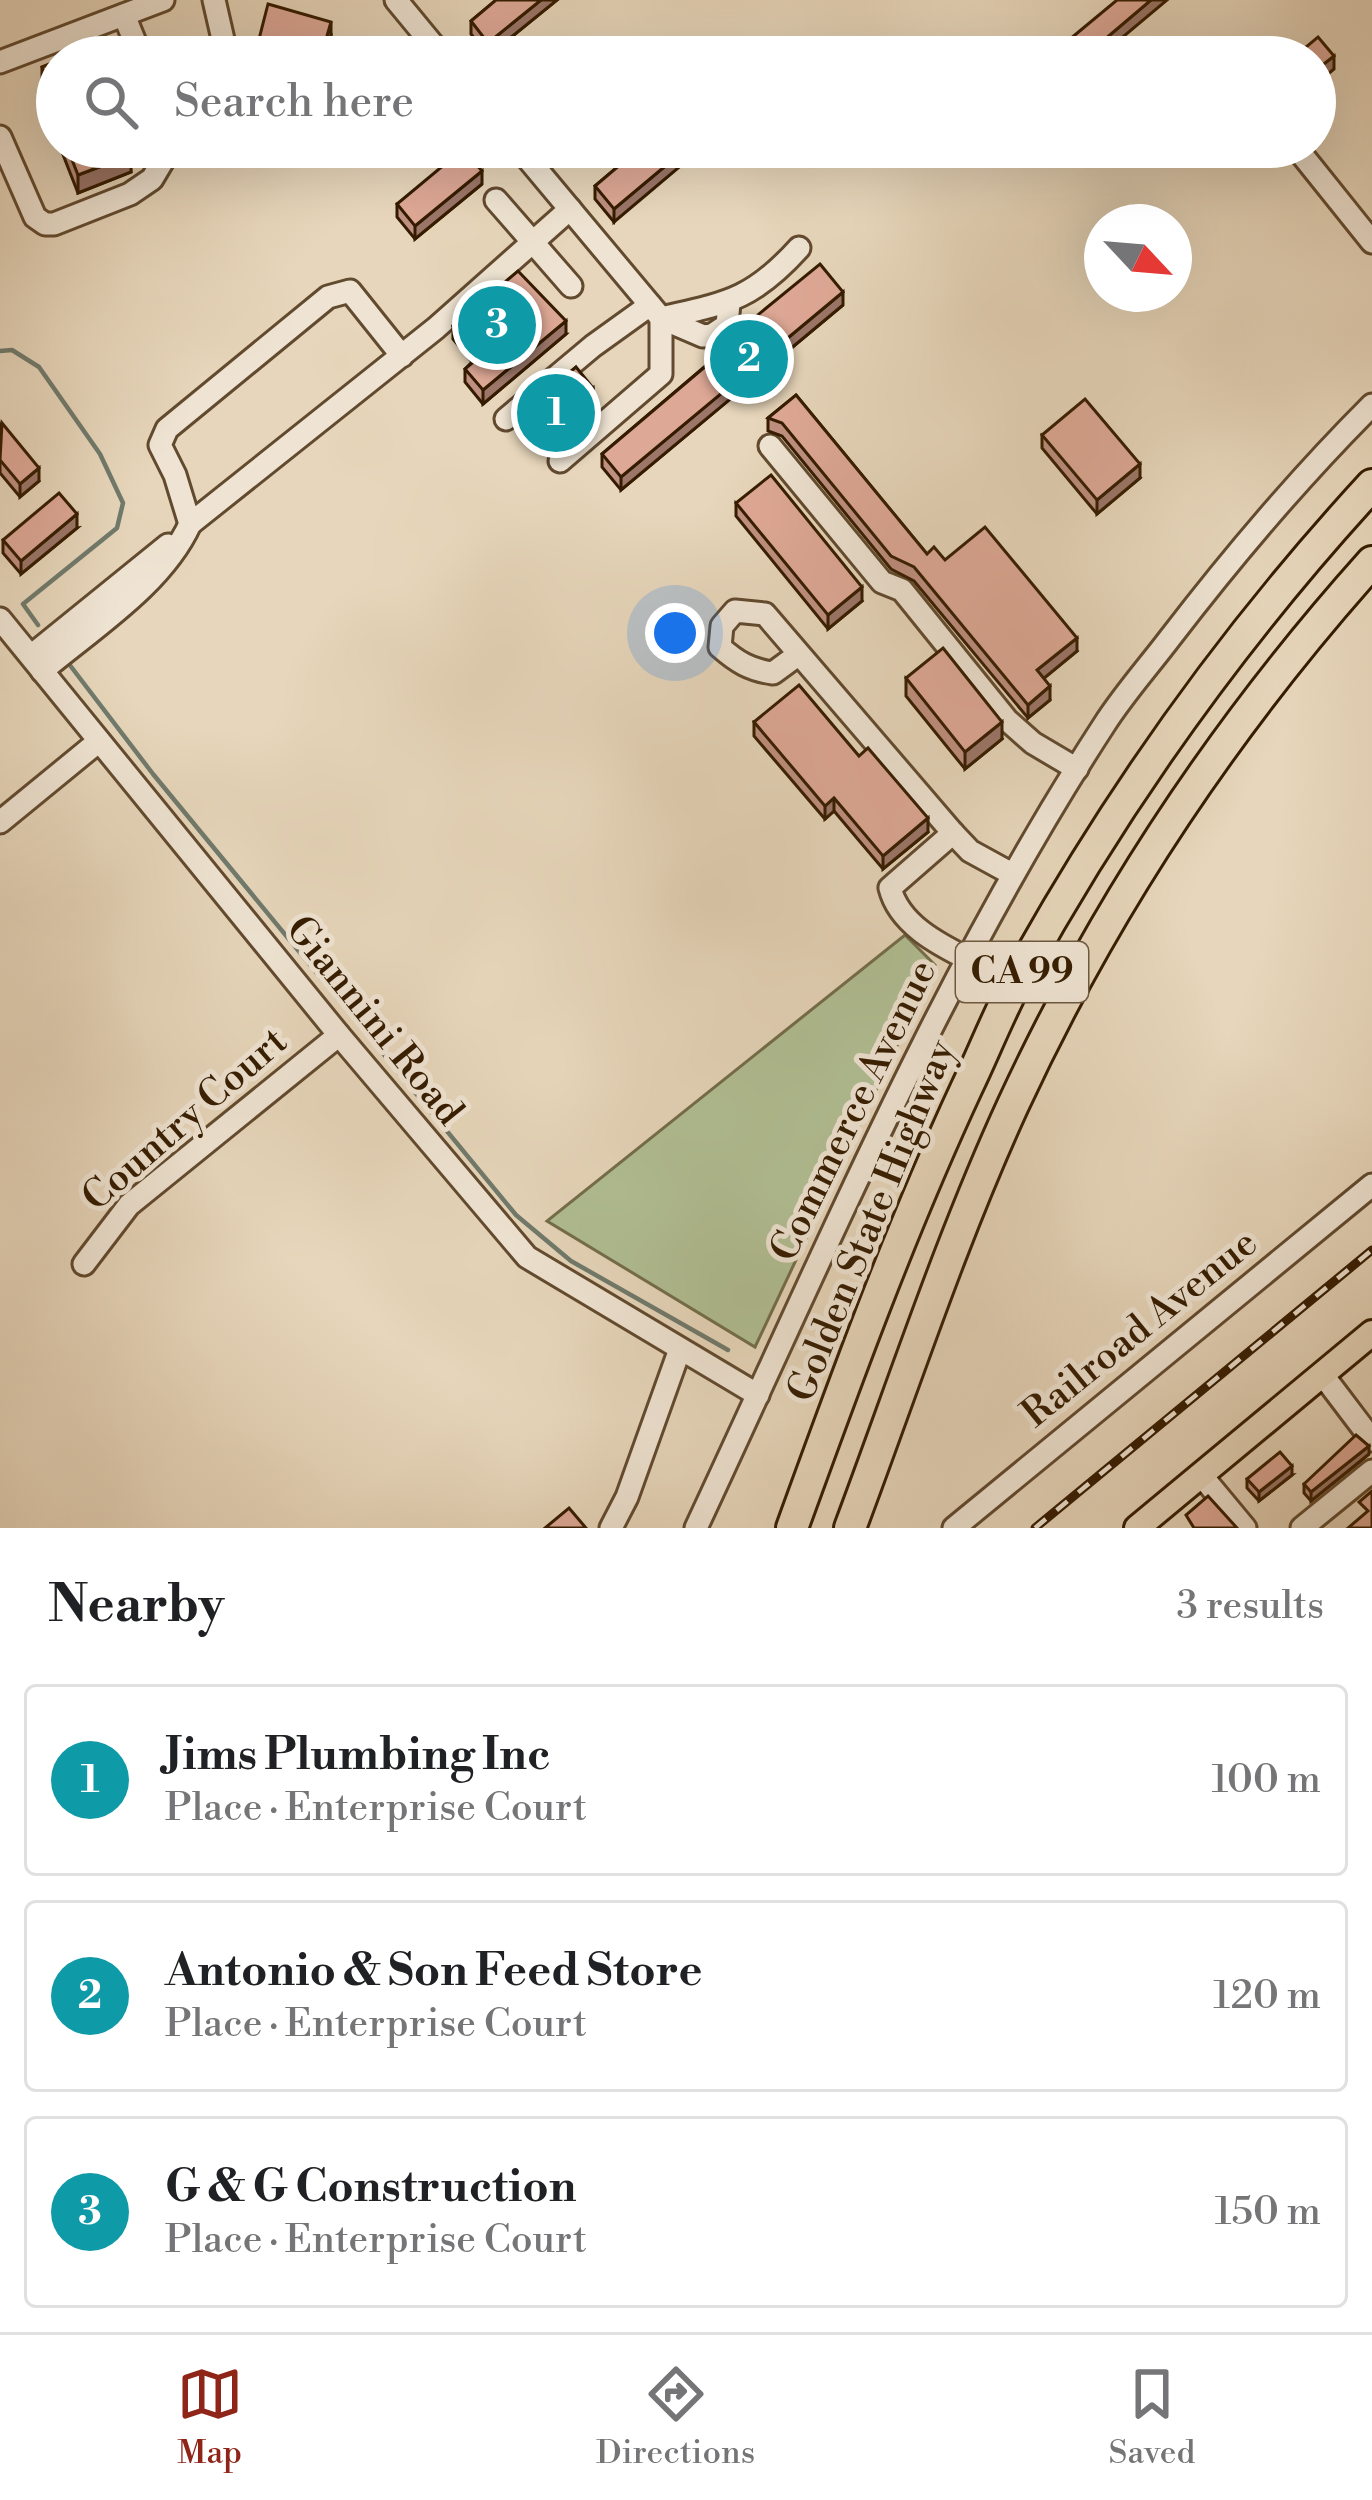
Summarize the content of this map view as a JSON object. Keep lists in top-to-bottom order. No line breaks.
{"streets":{"highway":["CA 99","Golden State Highway"],"street":["Giannini Road","Commerce Avenue","Country Court","Railroad Avenue"]},"crossings":[["Giannini Road","Commerce Avenue"],["Giannini Road","Country Court"]],"north":"bottom right","page":{"search":"Search here","pins":["3","2","1"],"heading":["Nearby","3 results"],"list":[{"mark":"1","name":"Jims Plumbing Inc","note":"Place · Enterprise Court","value":"100 m"},{"mark":"2","name":"Antonio & Son Feed Store","note":"Place · Enterprise Court","value":"120 m"},{"mark":"3","name":"G & G Construction","note":"Place · Enterprise Court","value":"150 m"}],"nav":["Map","Directions","Saved"]}}
